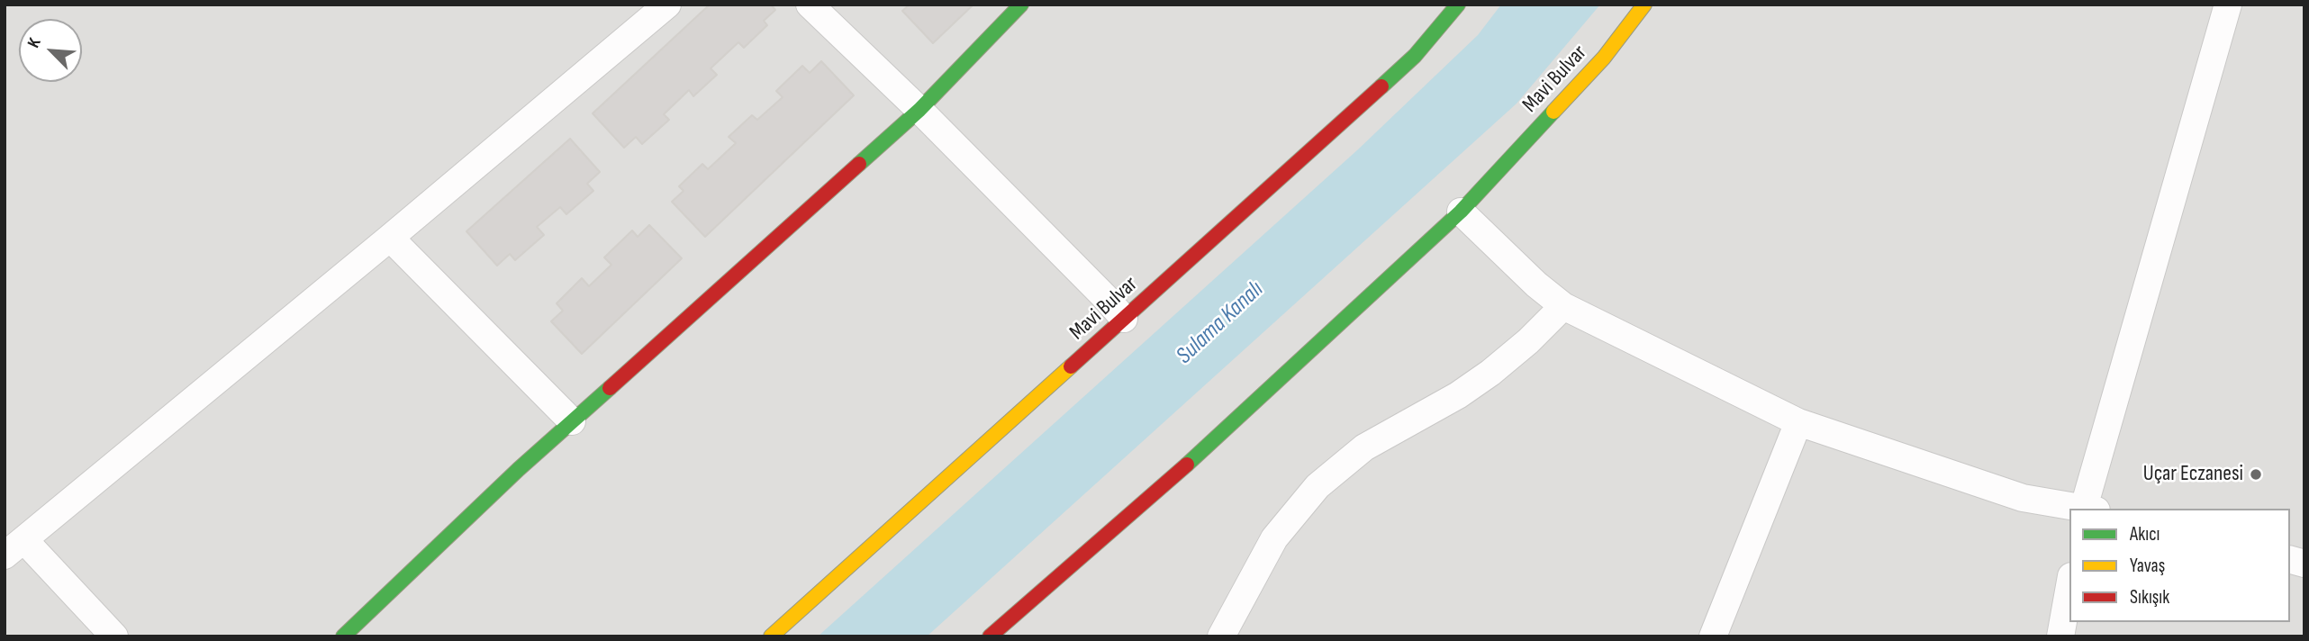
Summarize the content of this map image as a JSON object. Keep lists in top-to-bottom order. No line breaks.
{"streets":{"main road":["Mavi Bulvar"]},"water":["Sulama Kanalı"],"places":["Uçar Eczanesi"],"legend":["Akıcı","Yavaş","Sıkışık"],"north":"top left"}
